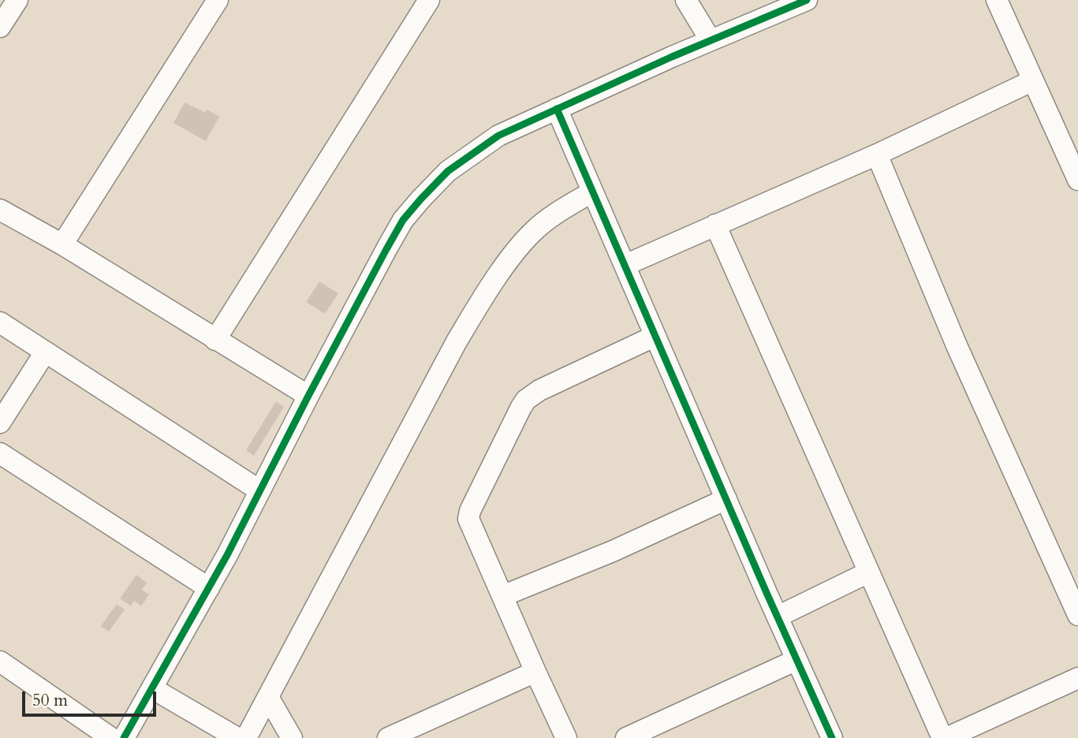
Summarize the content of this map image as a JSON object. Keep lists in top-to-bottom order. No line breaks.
{"scale_bar":"50 m"}
